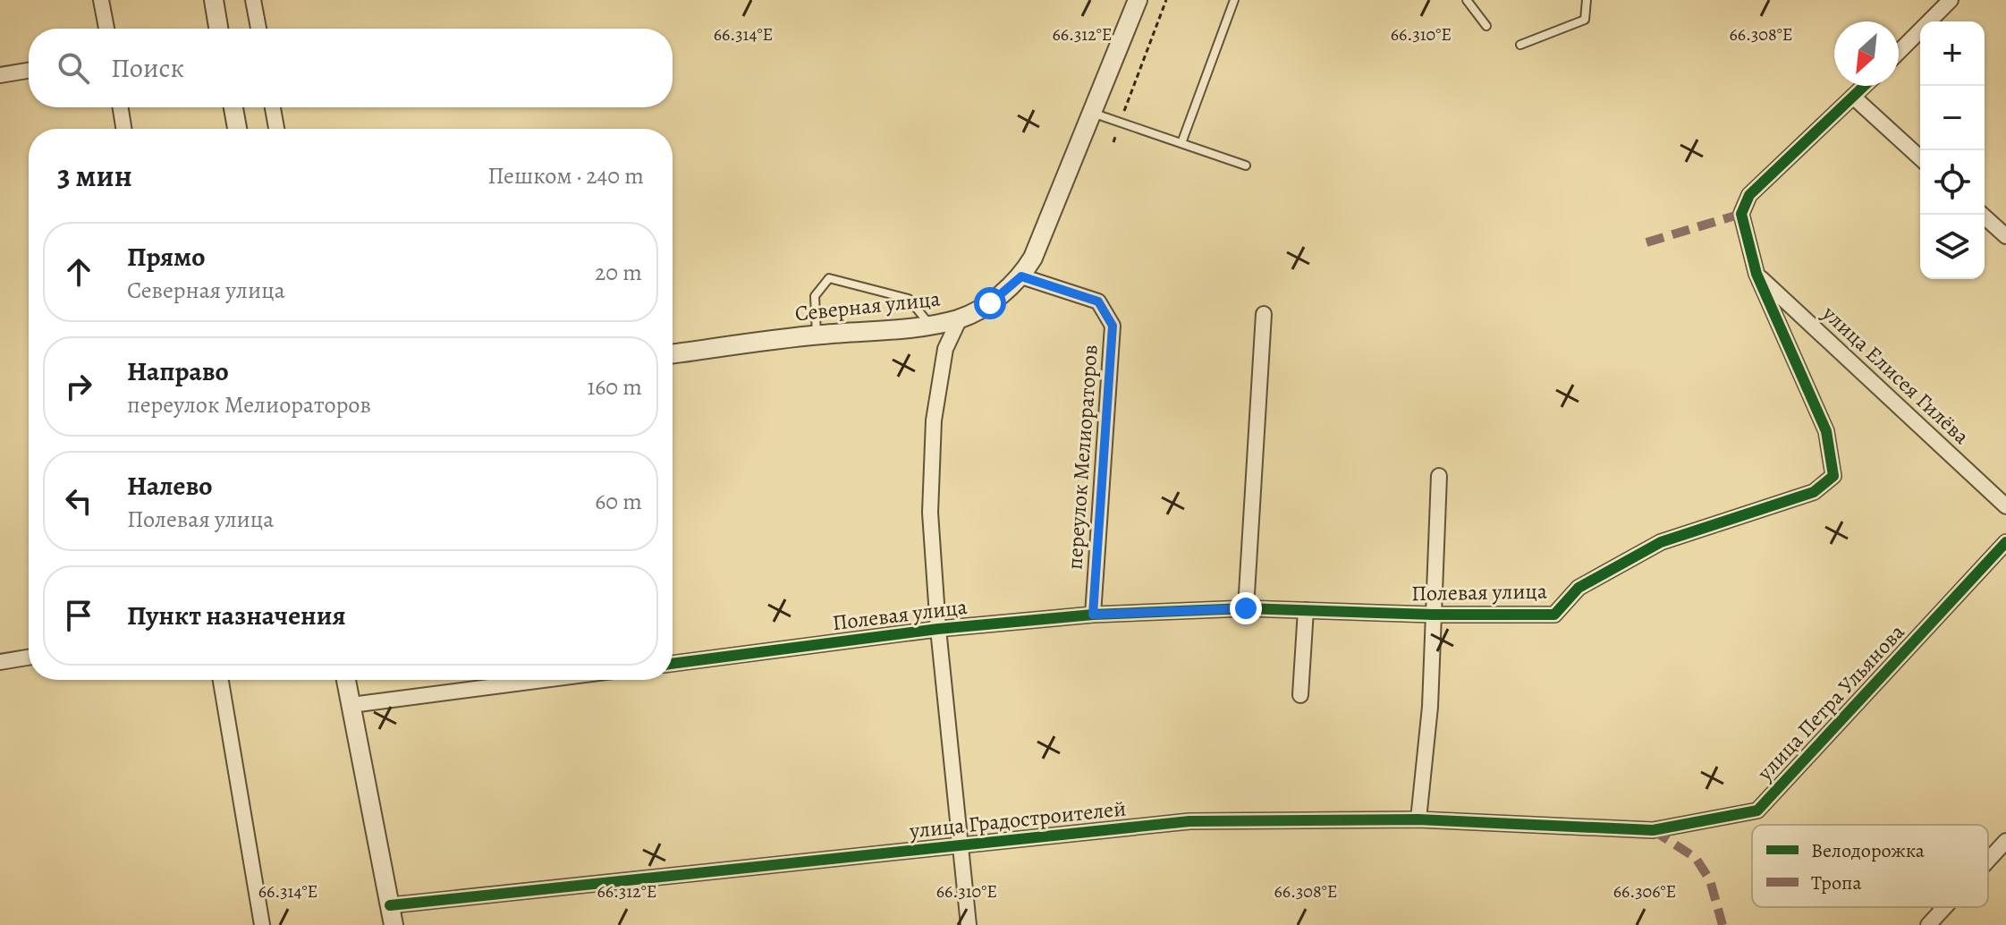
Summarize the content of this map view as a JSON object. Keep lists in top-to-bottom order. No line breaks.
{"streets":{"street":["Северная улица","улица Елисея Гилёва","переулок Мелиораторов","Полевая улица","улица Петра Ульянова","улица Градостроителей"]},"crossings":[["Северная улица","переулок Мелиораторов"],["улица Елисея Гилёва","Полевая улица"],["переулок Мелиораторов","Полевая улица"],["улица Петра Ульянова","улица Градостроителей"]],"legend":["Велодорожка","Тропа"],"north":"bottom left","page":{"map_buttons":["+","−"],"search":"Поиск","heading":["3 мин","Пешком · 240 m"],"list":[["Прямо","Северная улица","20 m"],["Направо","переулок Мелиораторов","160 m"],["Налево","Полевая улица","60 m"],"Пункт назначения"]},"coordinates":["66.314°E","66.312°E","66.310°E","66.308°E","66.306°E"]}
